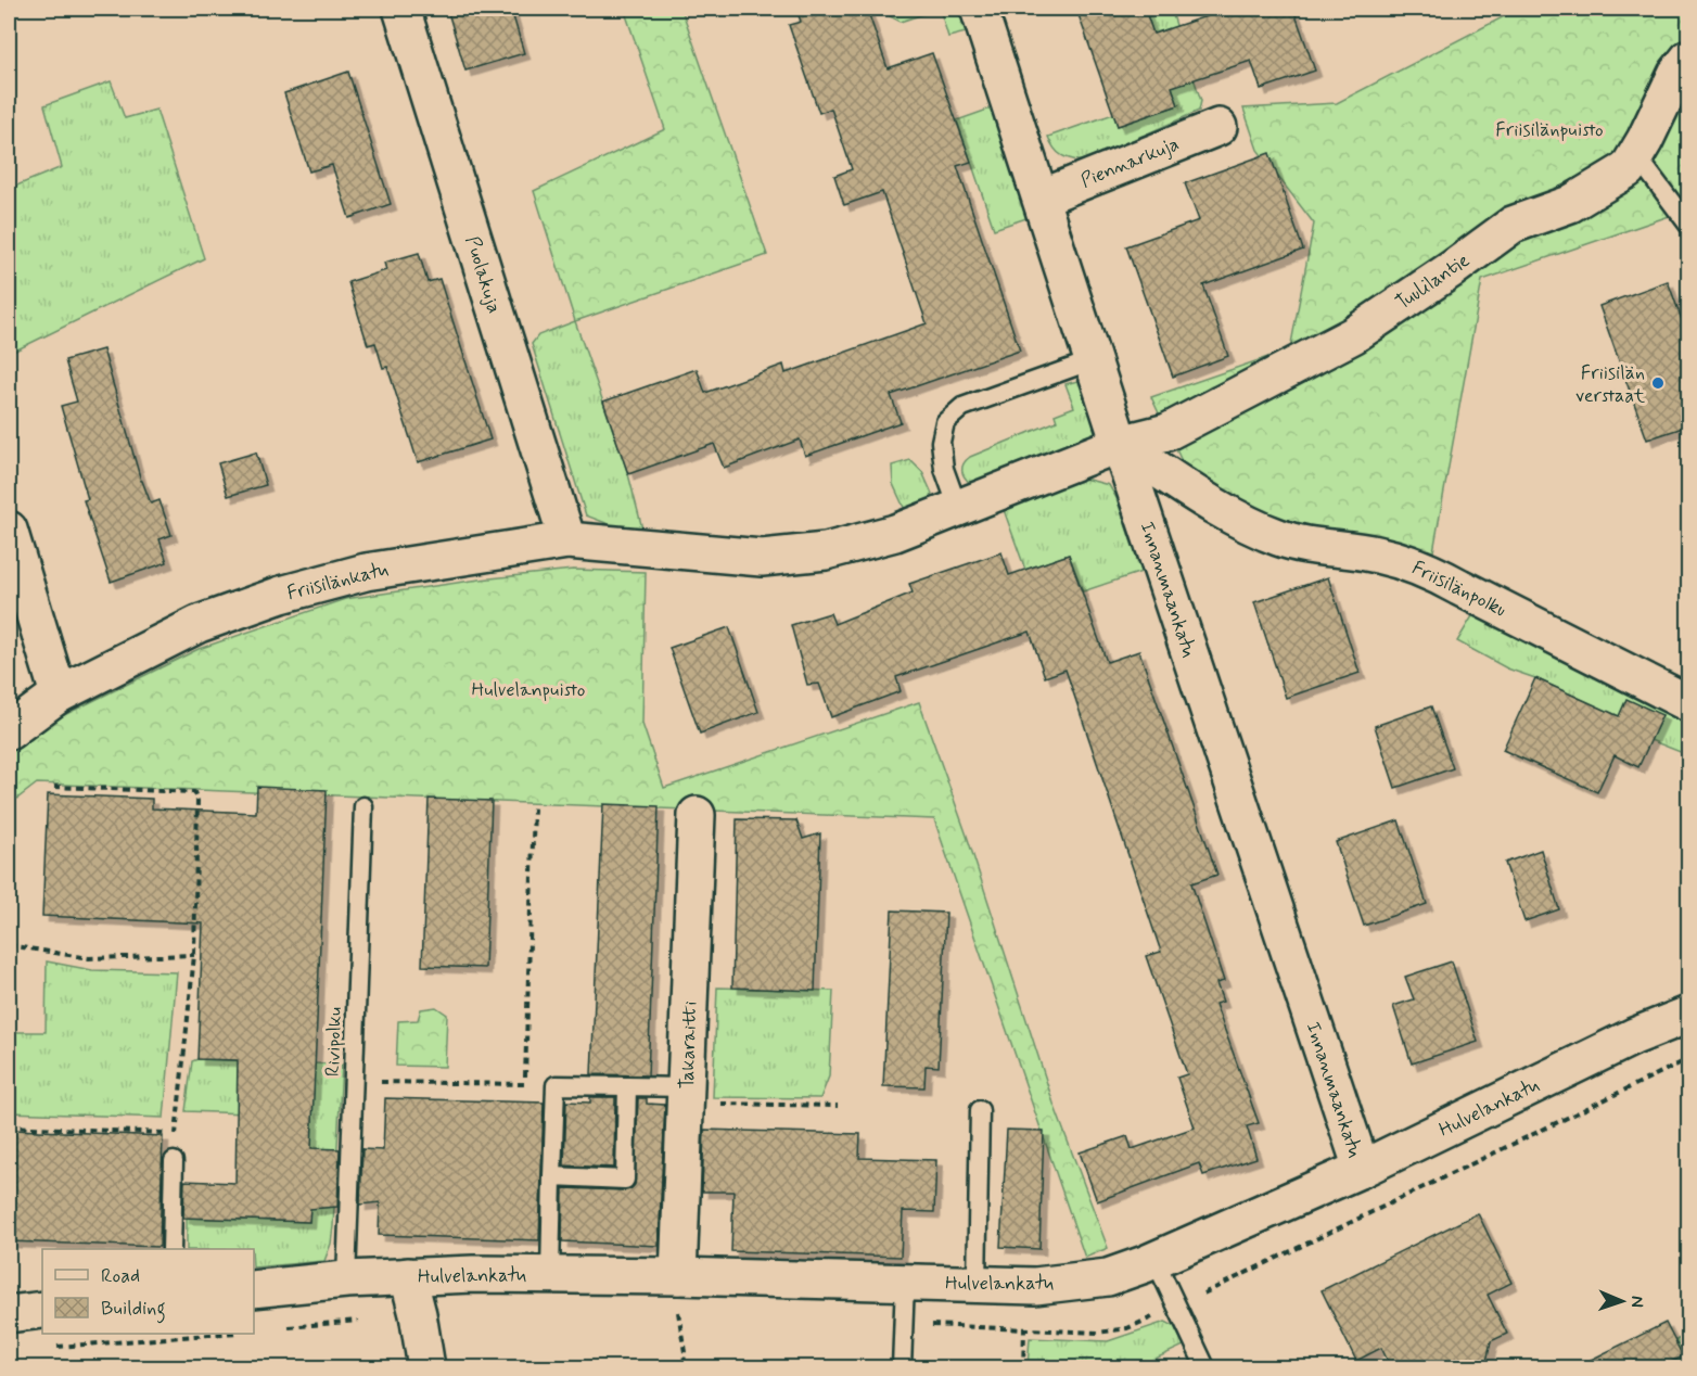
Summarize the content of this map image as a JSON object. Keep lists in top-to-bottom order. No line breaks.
{"streets":{"street":["Piennarkuja","Puolakuja","Tuulilantie","Friisilänkatu","Friisilänpolku","Innanmaankatu","Takaraitti","Hulvelankatu"],"lane":["Rivipolku"]},"crossings":[["Piennarkuja","Innanmaankatu"],["Puolakuja","Friisilänkatu"],["Tuulilantie","Friisilänkatu"],["Tuulilantie","Friisilänpolku"],["Tuulilantie","Innanmaankatu"],["Friisilänpolku","Innanmaankatu"],["Innanmaankatu","Hulvelankatu"],["Rivipolku","Hulvelankatu"],["Takaraitti","Hulvelankatu"]],"parks":["Friisilänpuisto","Hulvelanpuisto"],"places":["Friisilän verstaat"],"legend":["Road","Building"],"north":"right"}
